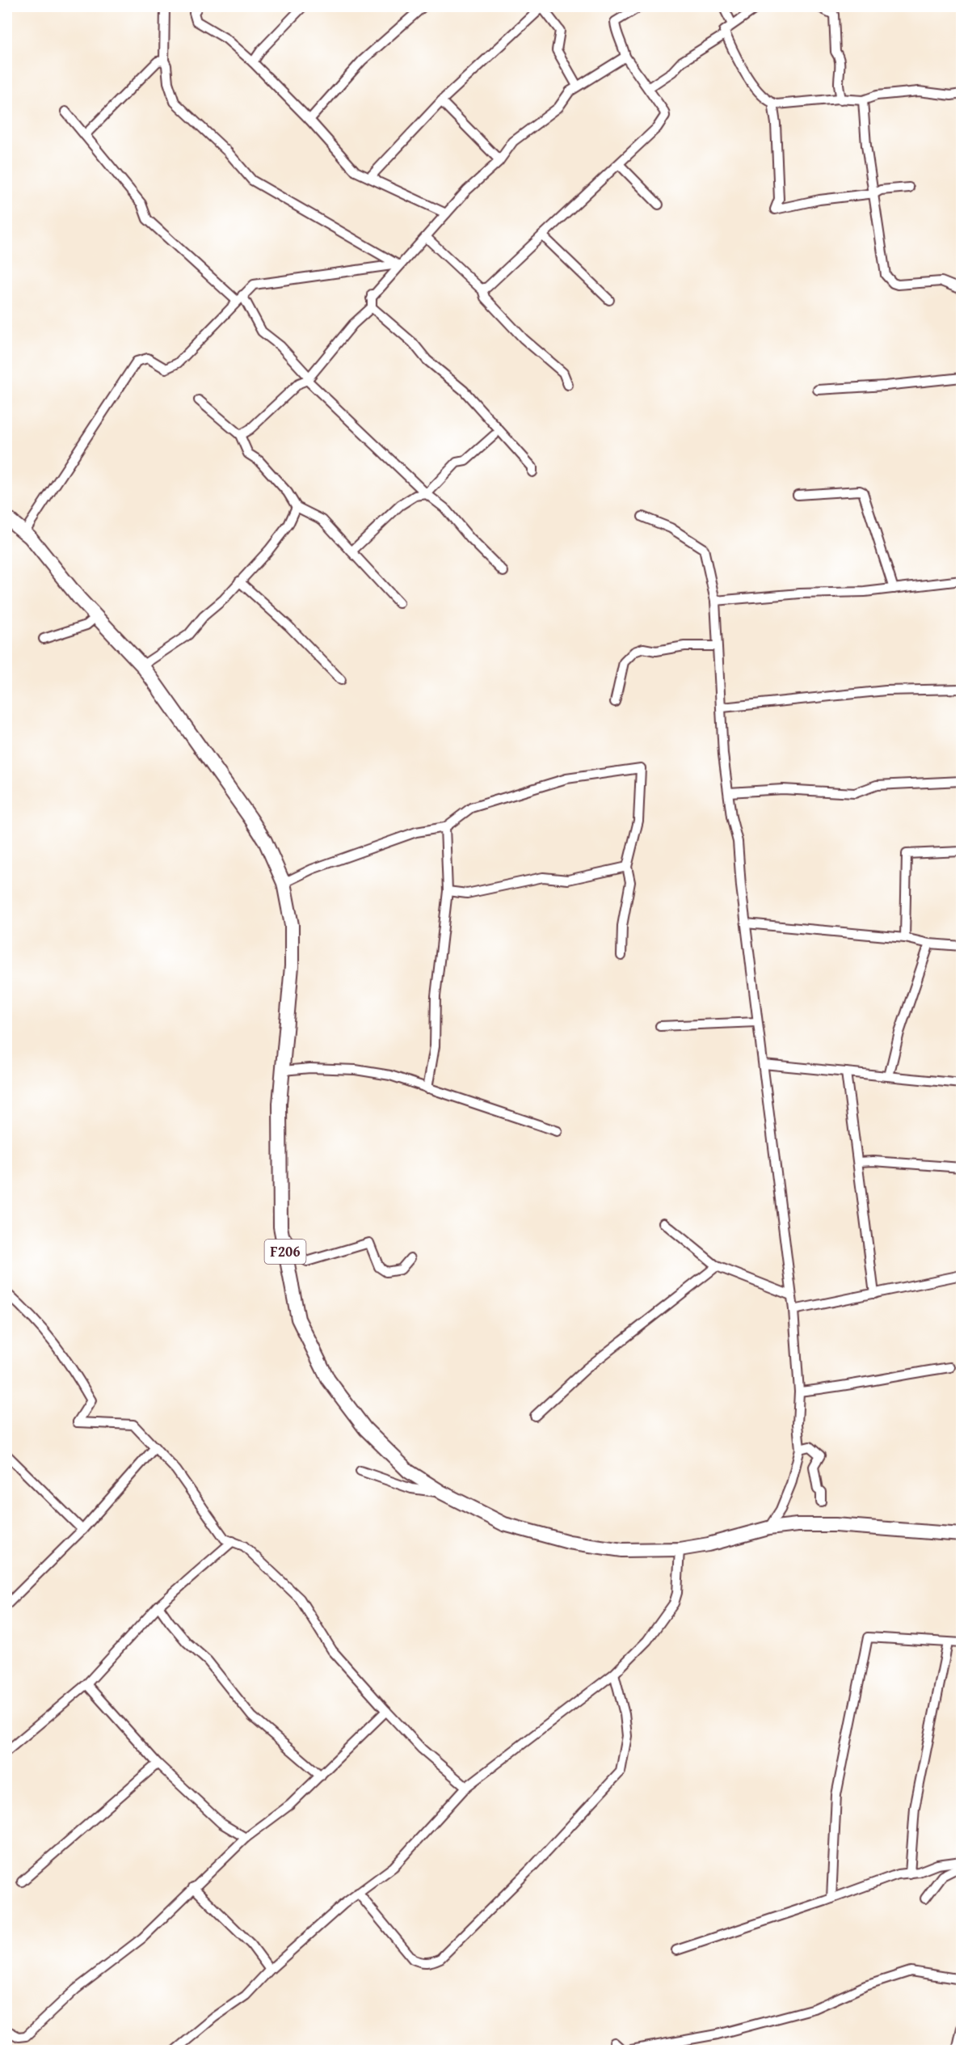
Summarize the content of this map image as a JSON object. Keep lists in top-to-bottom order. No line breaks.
{"streets":{"main road":["F206"]}}
